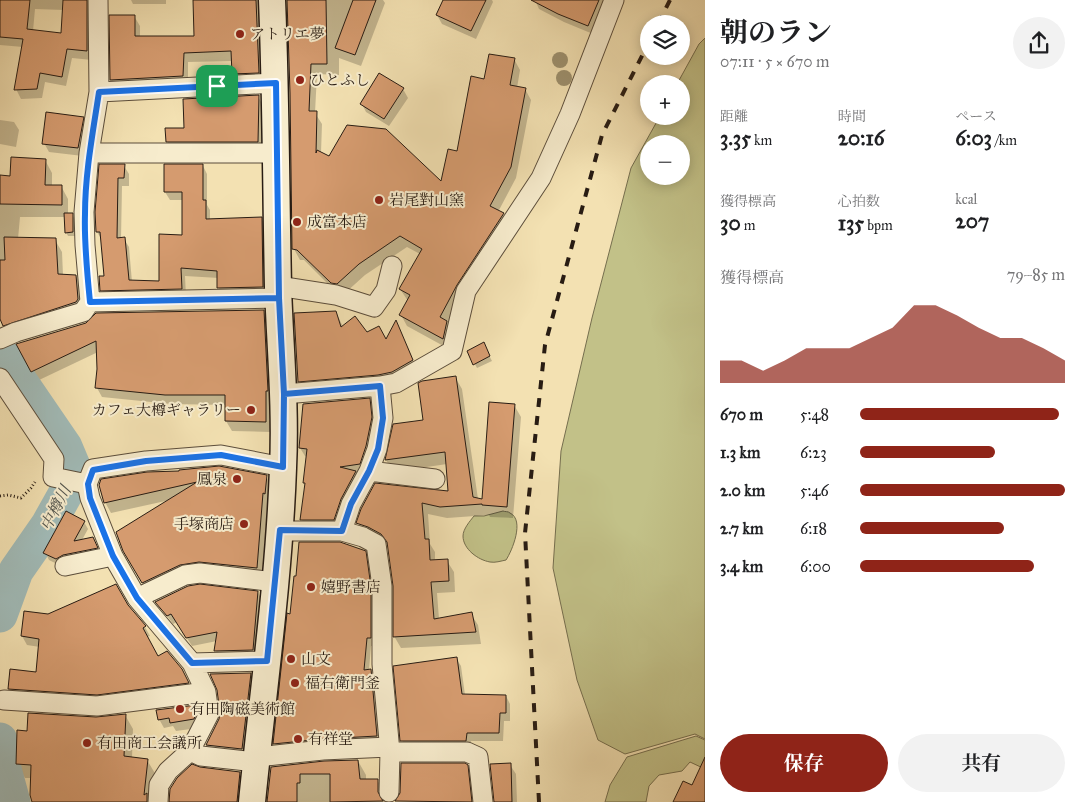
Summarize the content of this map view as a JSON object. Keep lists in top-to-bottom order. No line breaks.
{"water":["中樽川"],"places":["アトリエ夢","ひとふし","岩尾對山窯","成富本店","カフェ大樽ギャラリー","鳳泉","手塚商店","嬉野書店","山文","福右衛門釜","有田陶磁美術館","有祥堂","有田商工会議所"],"page":{"heading":["朝のラン","07:11 · 5 × 670 m"],"map_buttons":["+","−"],"stats":[["距離","3.35 km"],["時間","20:16"],["ペース","6:03 /km"],["獲得標高","30 m"],["心拍数","135 bpm"],["kcal","207"]],"chart":["獲得標高","79–85 m"],"list":[{"name":"670 m","note":"5:48"},{"name":"1.3 km","note":"6:23"},{"name":"2.0 km","note":"5:46"},{"name":"2.7 km","note":"6:18"},{"name":"3.4 km","note":"6:00"}],"buttons":["保存","共有"]}}
